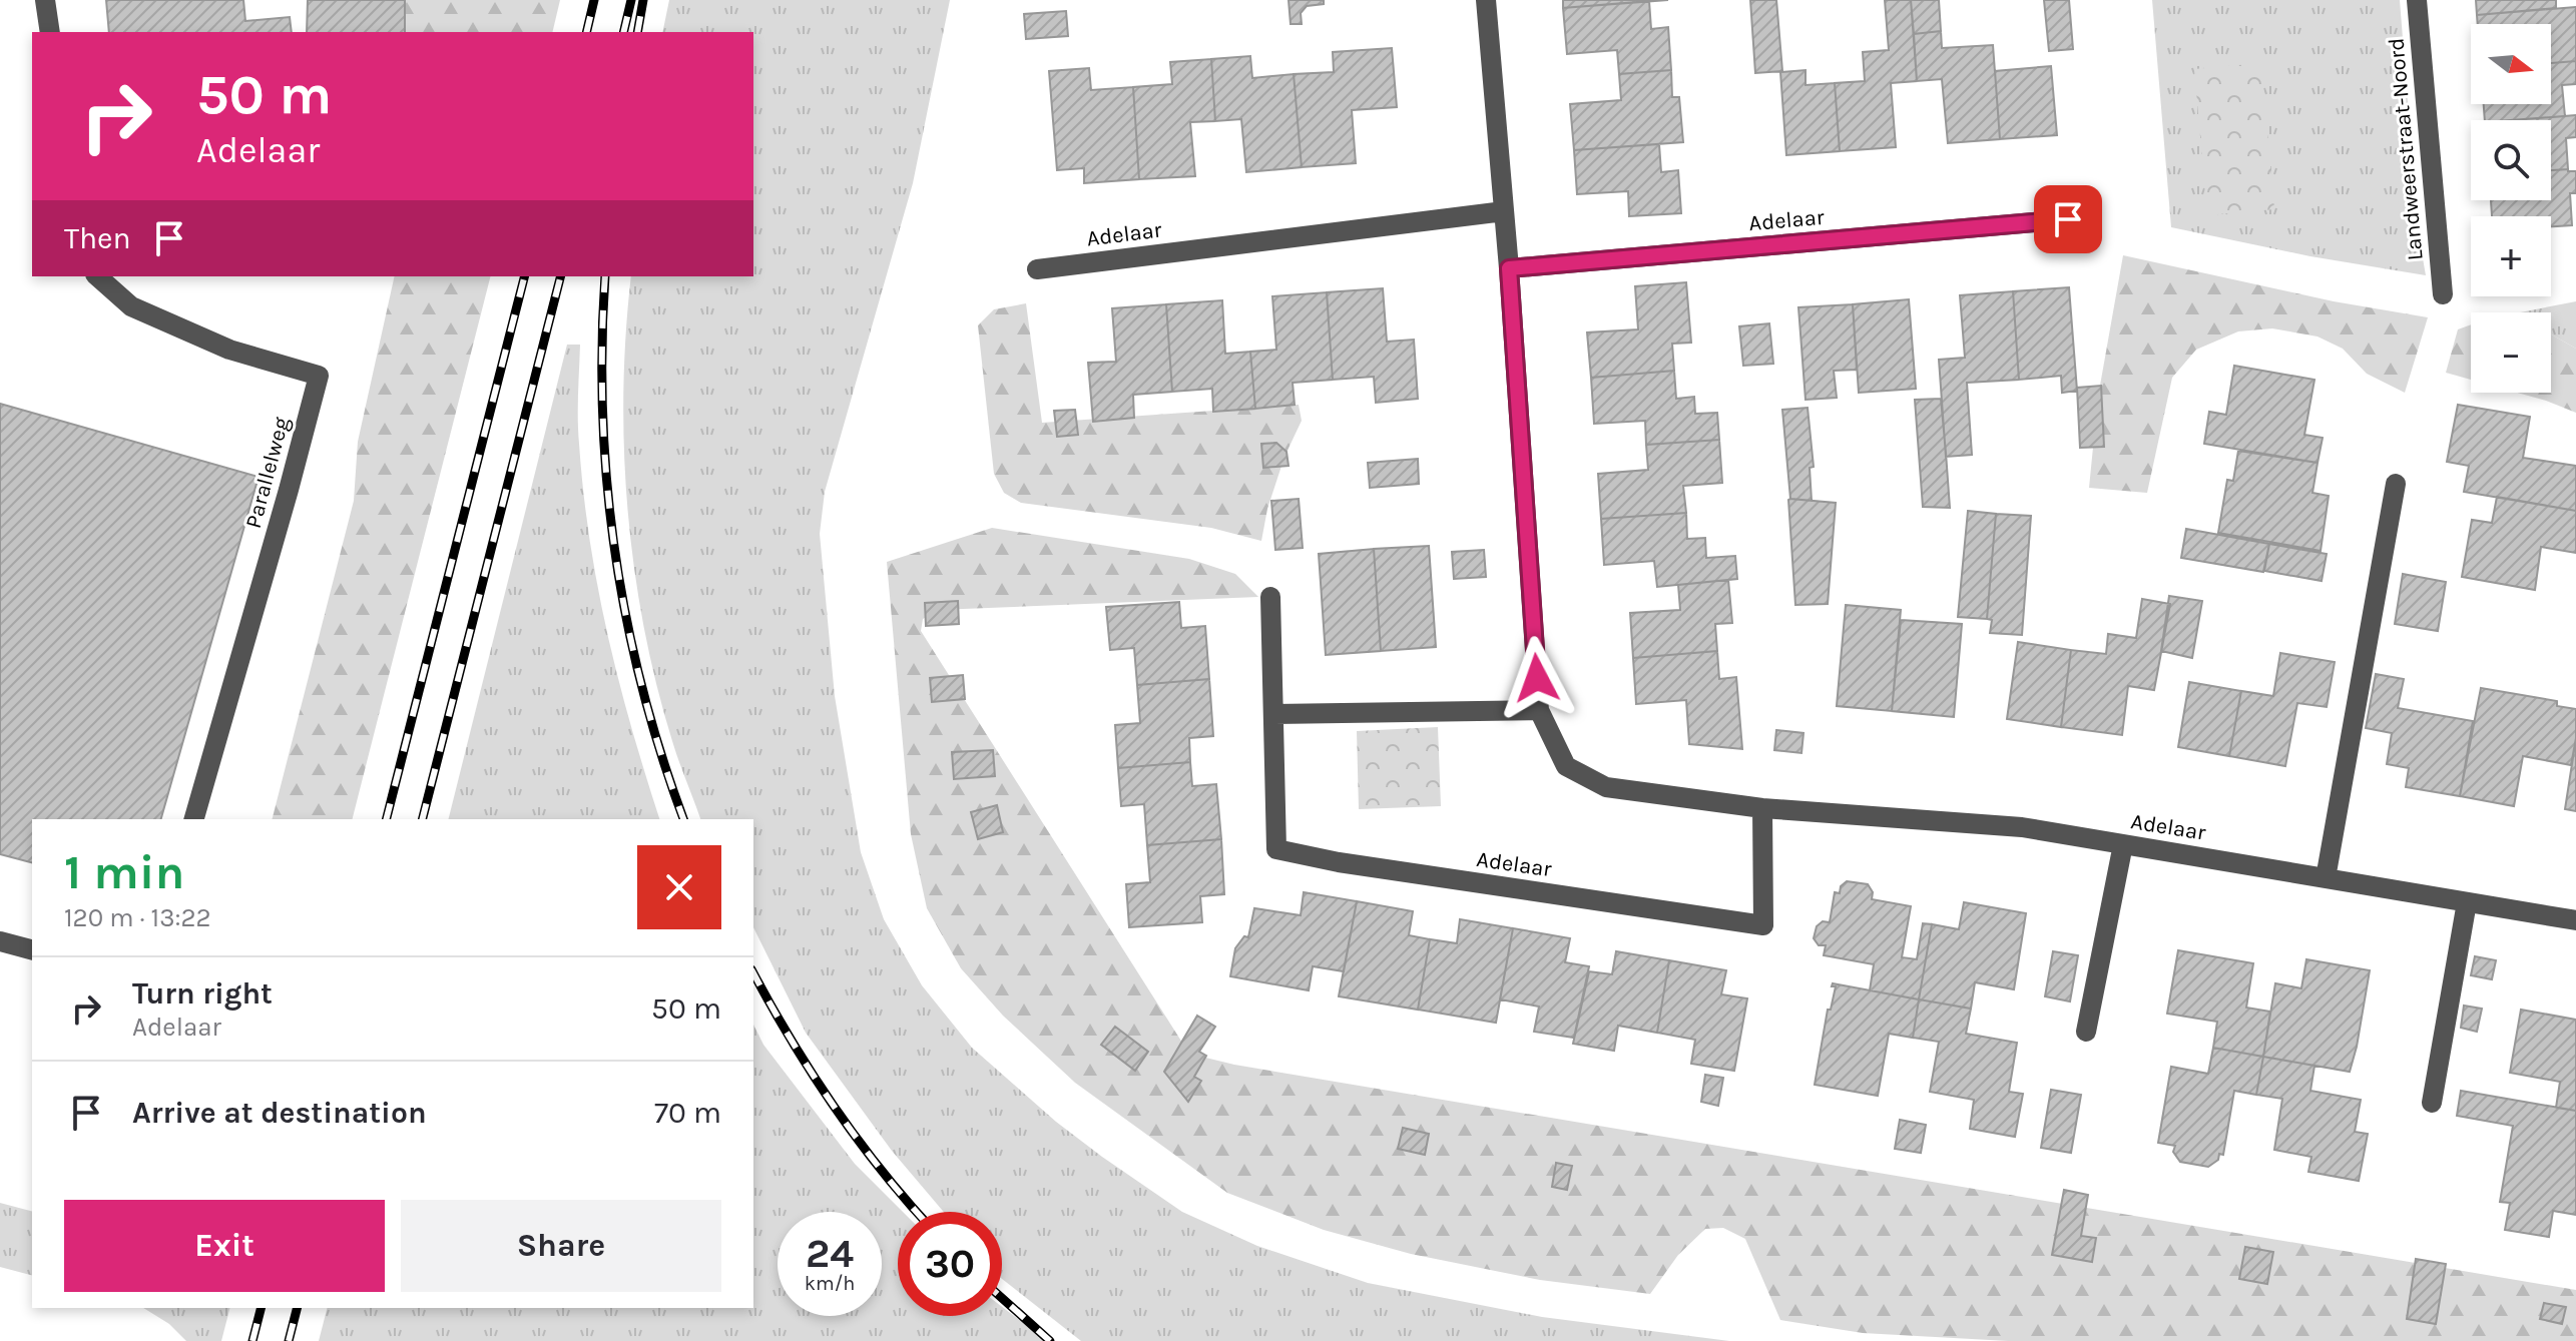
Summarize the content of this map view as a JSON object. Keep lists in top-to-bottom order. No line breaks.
{"streets":{"street":["Landweerstraat-Noord","Adelaar","Parallelweg"]},"north":"right","page":{"map_buttons":["+","−"],"turn":["50 m","Adelaar"],"then":"Then","heading":["1 min","120 m · 13:22"],"list":[{"name":"Turn right","note":"Adelaar","value":"50 m"},{"name":"Arrive at destination","value":"70 m"}],"buttons":["Exit","Share"],"speed":"24 km/h","limit":"30"}}
